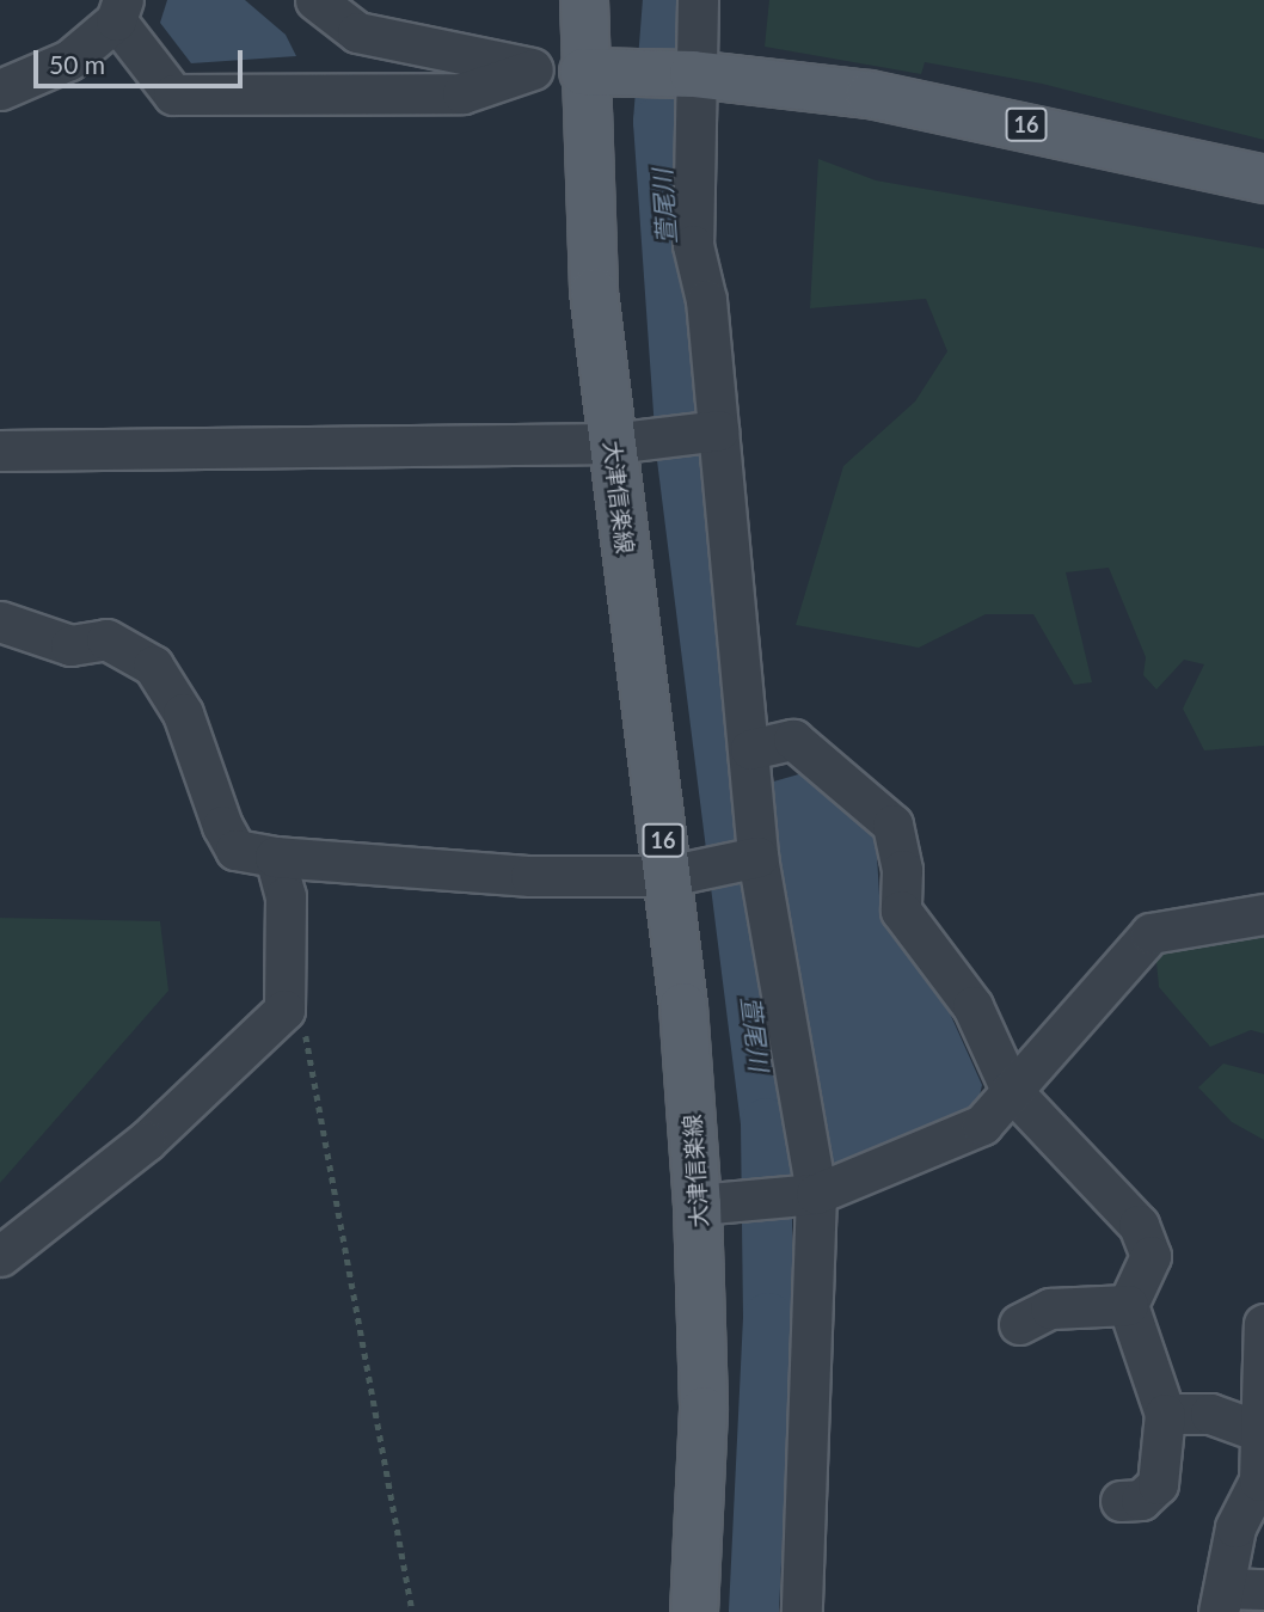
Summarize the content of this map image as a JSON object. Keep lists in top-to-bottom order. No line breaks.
{"streets":{"main road":["16","大津信楽線"]},"crossings":[["16","大津信楽線"]],"water":["萱尾川"],"scale_bar":"50 m"}
